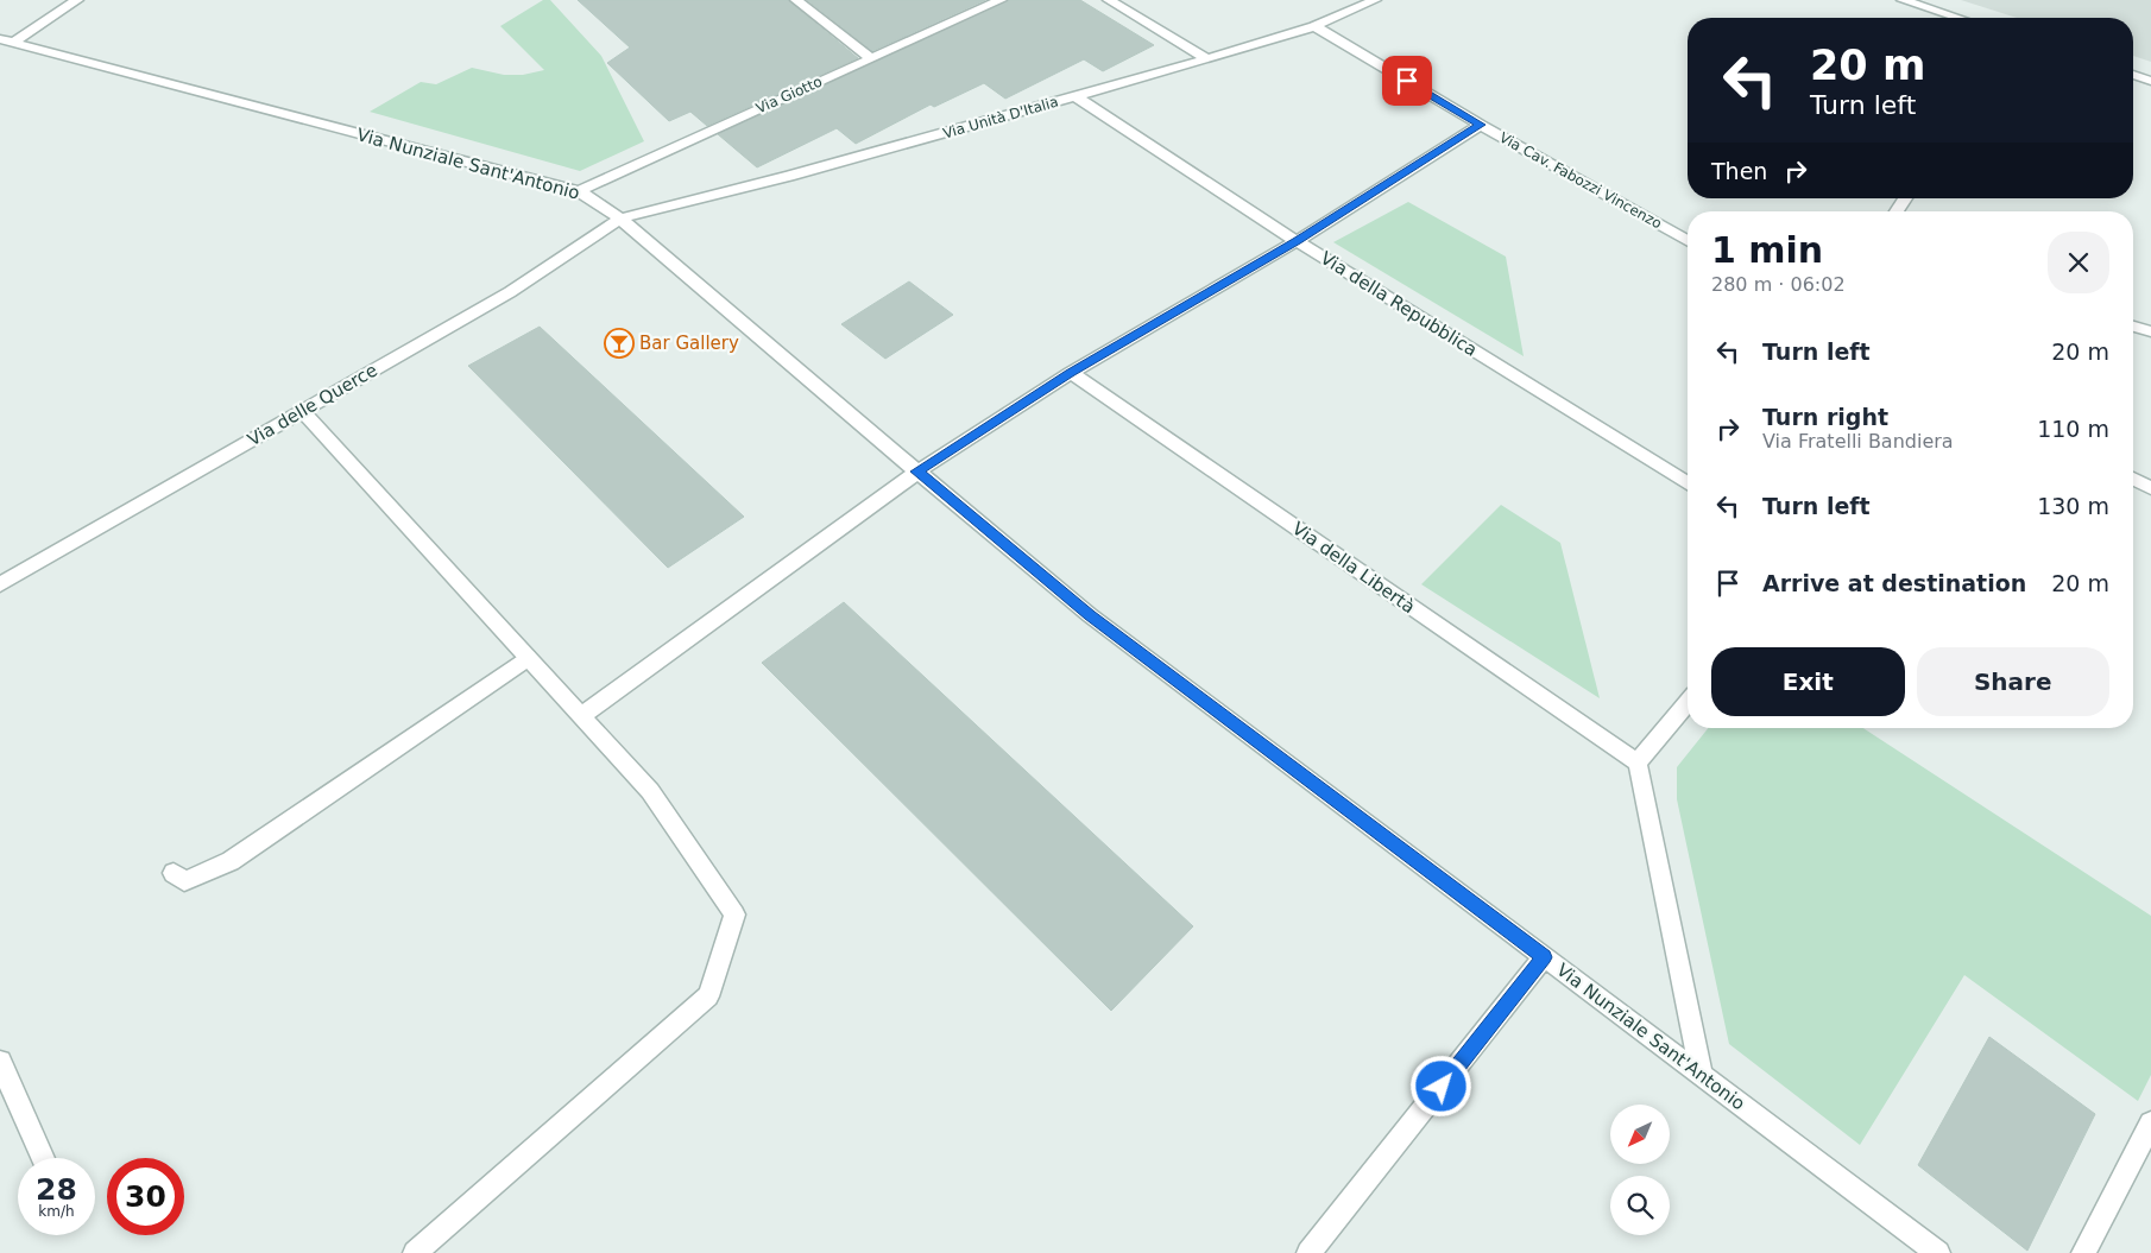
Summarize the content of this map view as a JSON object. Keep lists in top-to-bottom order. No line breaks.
{"streets":{"street":["Via Giotto","Via Unità D'Italia","Via Nunziale Sant'Antonio","Via Cav. Fabozzi Vincenzo","Via della Repubblica","Via delle Querce","Via della Libertà"]},"crossings":[["Via Giotto","Via Nunziale Sant'Antonio"],["Via Unità D'Italia","Via Nunziale Sant'Antonio"],["Via Unità D'Italia","Via Cav. Fabozzi Vincenzo"],["Via Unità D'Italia","Via della Repubblica"],["Via Unità D'Italia","Via delle Querce"],["Via Nunziale Sant'Antonio","Via delle Querce"]],"places":{"bar":["Bar Gallery"]},"north":"bottom left","page":{"turn":["20 m","Turn left"],"then":"Then","heading":["1 min","280 m · 06:02"],"list":[{"name":"Turn left","value":"20 m"},{"name":"Turn right","note":"Via Fratelli Bandiera","value":"110 m"},{"name":"Turn left","value":"130 m"},{"name":"Arrive at destination","value":"20 m"}],"buttons":["Exit","Share"],"speed":"28 km/h","limit":"30"}}
